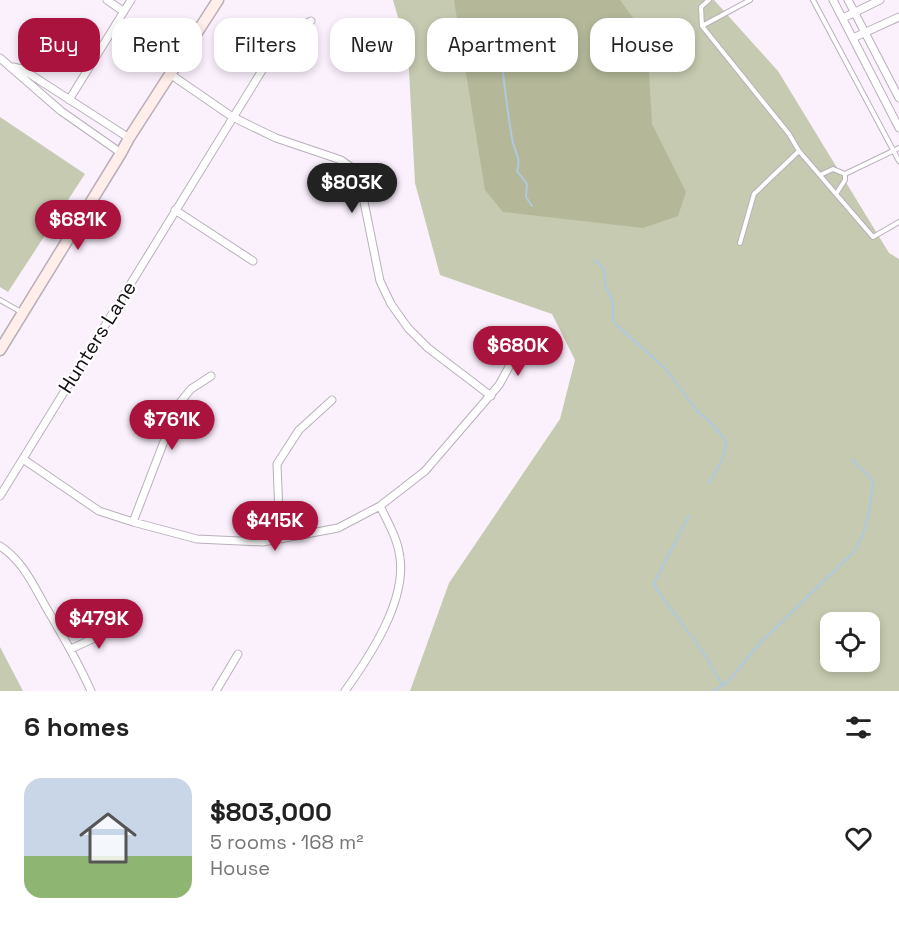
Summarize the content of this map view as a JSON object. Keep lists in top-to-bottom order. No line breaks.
{"streets":{"street":["Hunters Lane"]},"page":{"chip":["Buy","Rent","Filters","New","Apartment","House"],"price":["$803K","$681K","$680K","$761K","$415K","$479K"],"heading":"6 homes","list":[{"name":"$803,000","note":"5 rooms · 168 m² · House"}]}}
